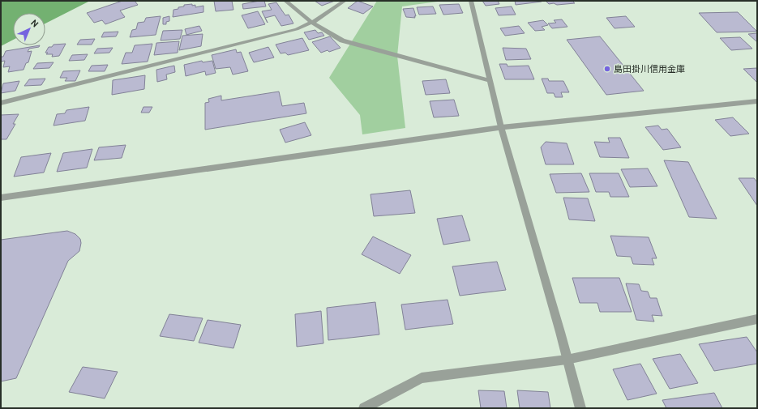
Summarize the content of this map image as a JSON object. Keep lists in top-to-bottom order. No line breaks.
{"places":["島田掛川信用金庫"],"north":"top right"}
